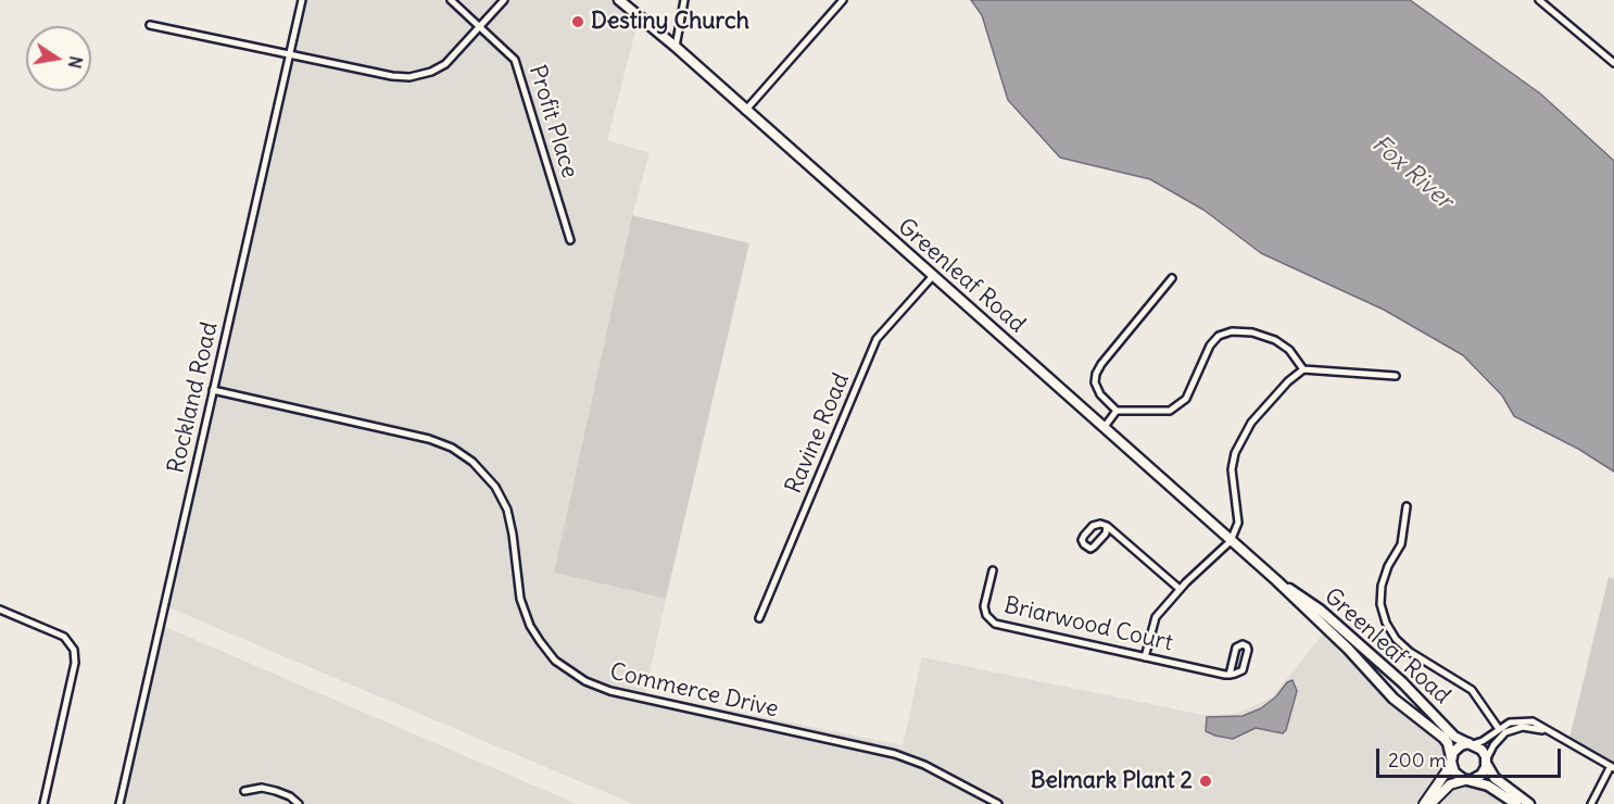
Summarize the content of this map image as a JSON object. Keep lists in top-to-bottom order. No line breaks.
{"streets":{"main road":["Greenleaf Road"],"street":["Profit Place","Rockland Road","Ravine Road","Briarwood Court","Commerce Drive"]},"crossings":[["Greenleaf Road","Ravine Road"],["Rockland Road","Commerce Drive"]],"water":["Fox River"],"places":["Destiny Church","Belmark Plant 2"],"scale_bar":"200 m","north":"right"}
